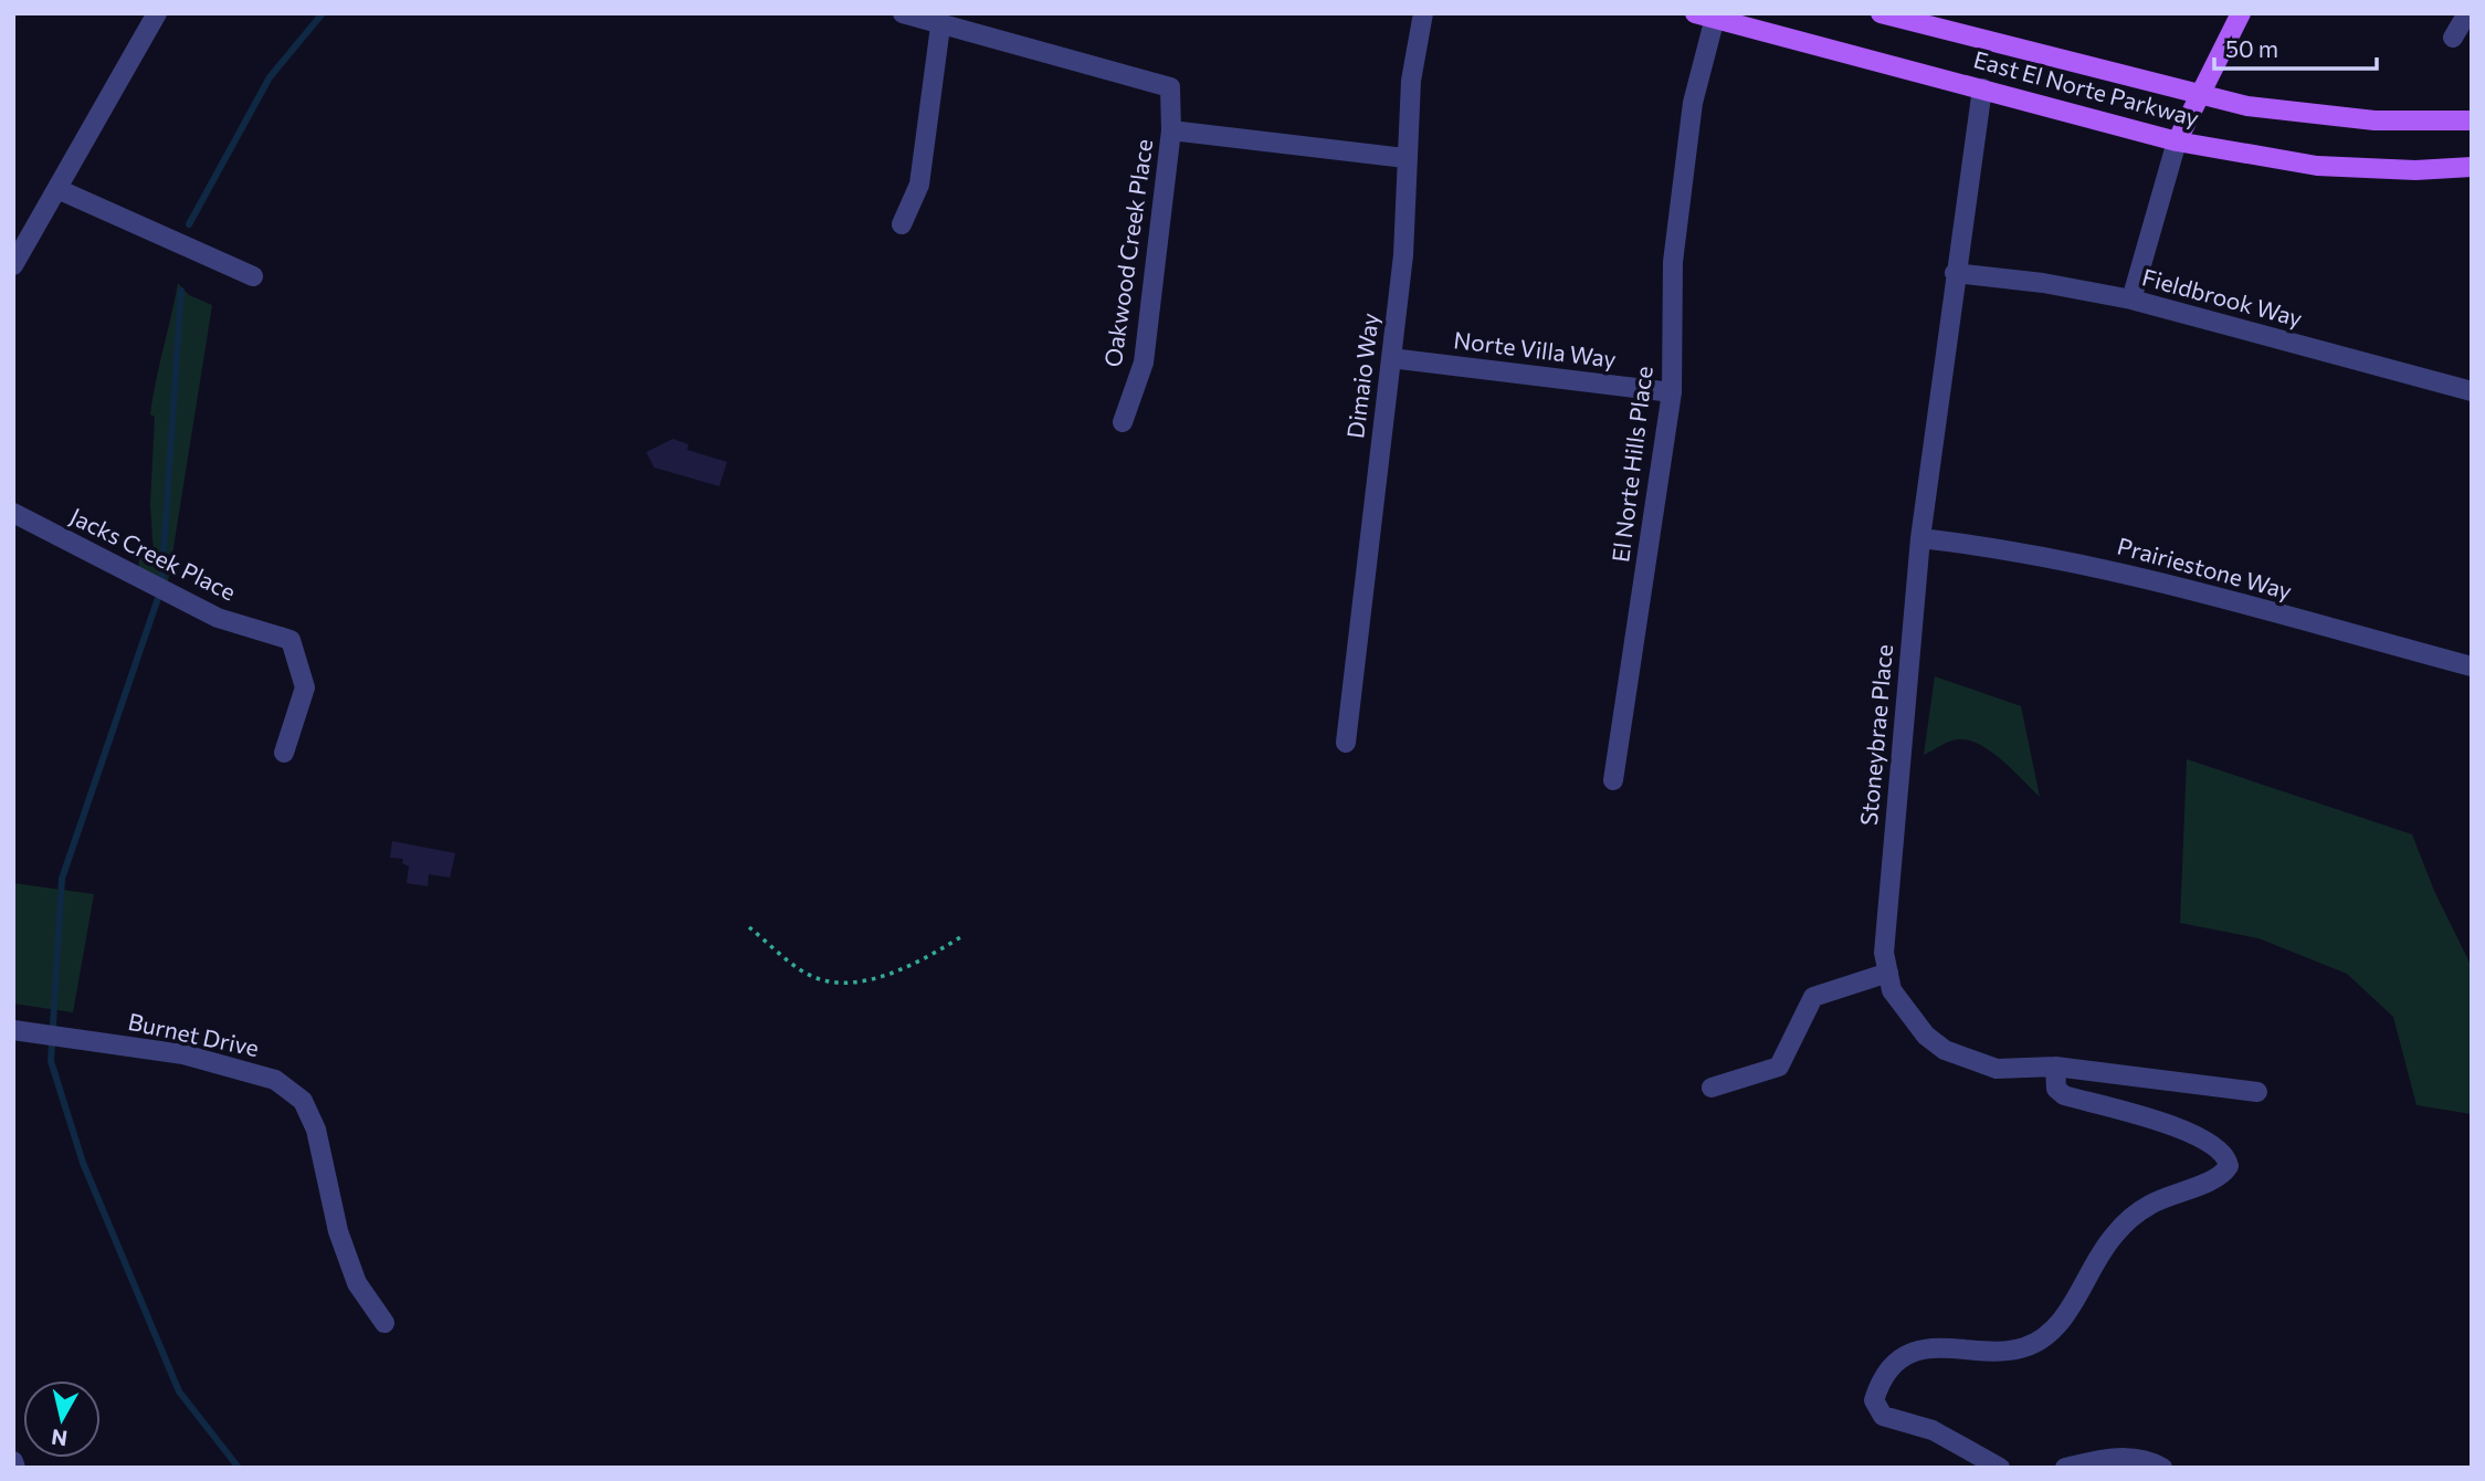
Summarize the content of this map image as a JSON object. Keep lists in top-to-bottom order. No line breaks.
{"streets":{"main road":["East El Norte Parkway"],"street":["Oakwood Creek Place","Fieldbrook Way","Norte Villa Way","Dimaio Way","El Norte Hills Place","Jacks Creek Place","Prairiestone Way","Stoneybrae Place","Burnet Drive"]},"crossings":[["East El Norte Parkway","El Norte Hills Place"],["East El Norte Parkway","Stoneybrae Place"],["Fieldbrook Way","Stoneybrae Place"],["Norte Villa Way","Dimaio Way"],["Norte Villa Way","El Norte Hills Place"],["Prairiestone Way","Stoneybrae Place"]],"scale_bar":"50 m","north":"bottom"}
